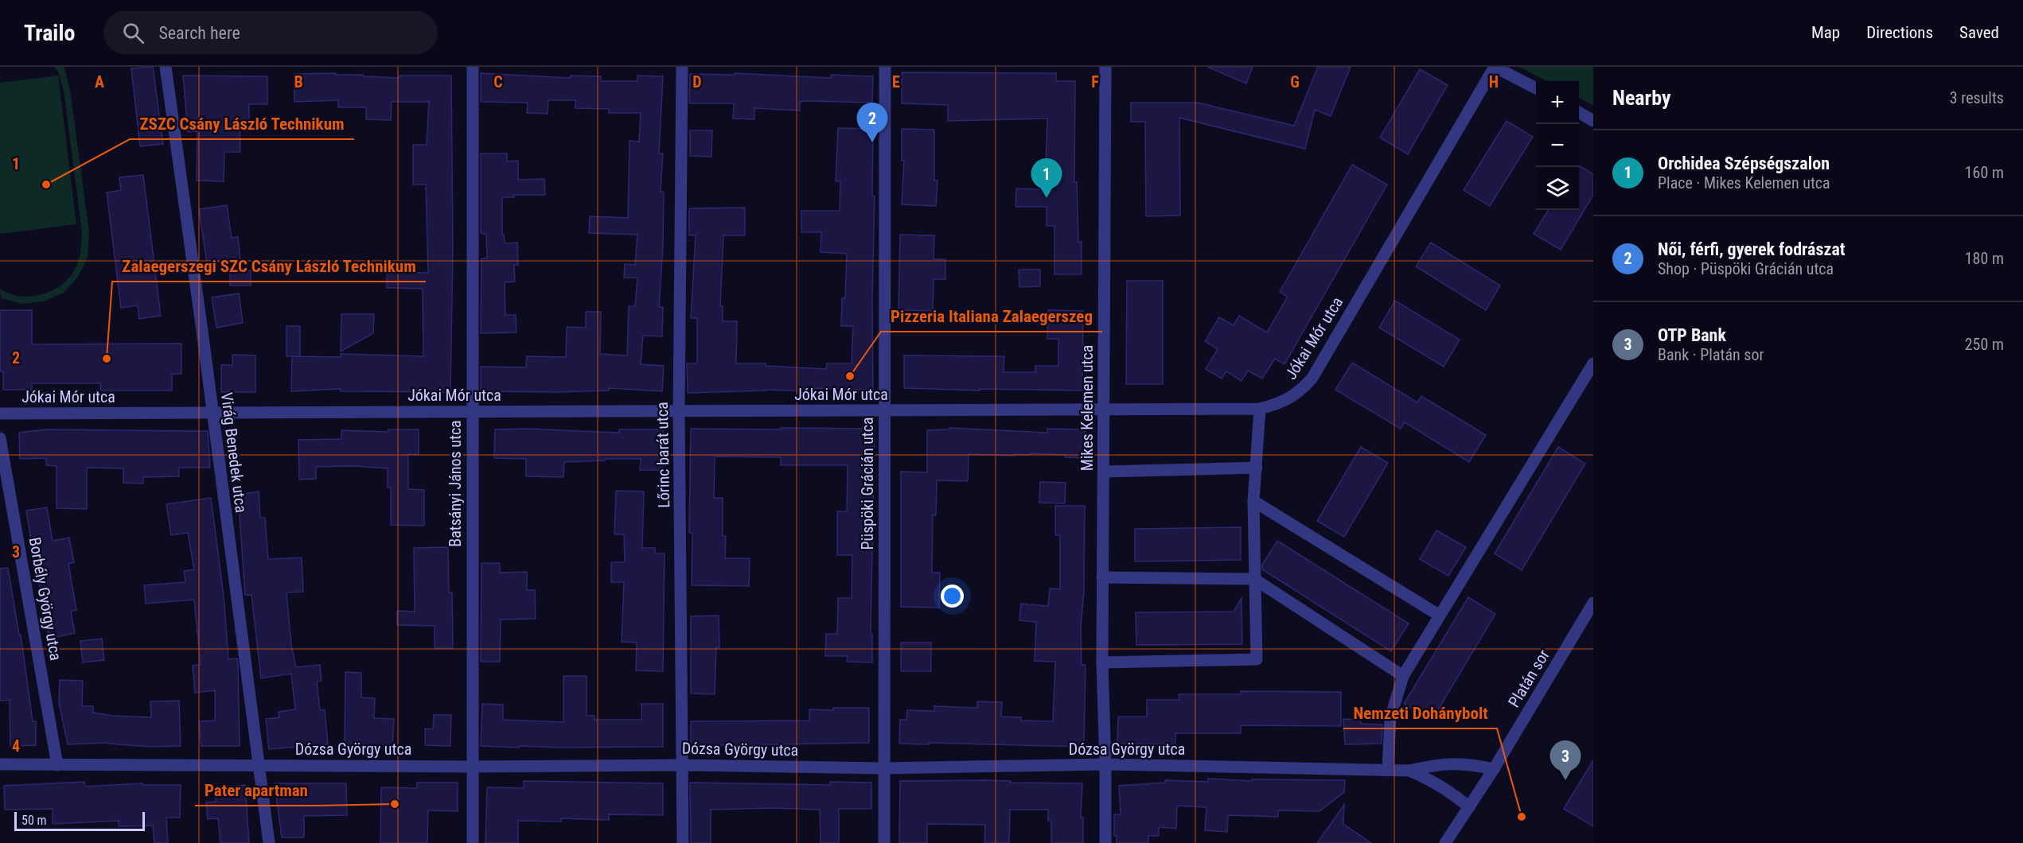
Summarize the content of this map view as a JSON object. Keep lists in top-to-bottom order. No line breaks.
{"streets":{"street":["Jókai Mór utca","Mikes Kelemen utca","Virág Benedek utca","Lőrinc barát utca","Batsányi János utca","Püspöki Grácián utca","Borbély György utca","Platán sor","Dózsa György utca"]},"crossings":[["Jókai Mór utca","Mikes Kelemen utca"],["Jókai Mór utca","Virág Benedek utca"],["Jókai Mór utca","Lőrinc barát utca"],["Jókai Mór utca","Batsányi János utca"],["Jókai Mór utca","Püspöki Grácián utca"],["Mikes Kelemen utca","Dózsa György utca"],["Virág Benedek utca","Dózsa György utca"],["Lőrinc barát utca","Dózsa György utca"],["Batsányi János utca","Dózsa György utca"],["Püspöki Grácián utca","Dózsa György utca"],["Borbély György utca","Dózsa György utca"],["Platán sor","Dózsa György utca"]],"places":["ZSZC Csány László Technikum","Zalaegerszegi SZC Csány László Technikum","Pizzeria Italiana Zalaegerszeg","Pater apartman","Nemzeti Dohánybolt"],"scale_bar":"50 m","page":{"header":"Trailo","search":"Search here","nav":["Map","Directions","Saved"],"heading":["Nearby","3 results"],"map_buttons":["+","−"],"pins":["2","1","3"],"list":[{"mark":"1","name":"Orchidea Szépségszalon","note":"Place · Mikes Kelemen utca","value":"160 m"},{"mark":"2","name":"Női, férfi, gyerek fodrászat","note":"Shop · Püspöki Grácián utca","value":"180 m"},{"mark":"3","name":"OTP Bank","note":"Bank · Platán sor","value":"250 m"}],"scale":"50 m"},"grid":{"columns":["A","B","C","D","E","F","G","H"],"rows":["1","2","3","4"]}}
